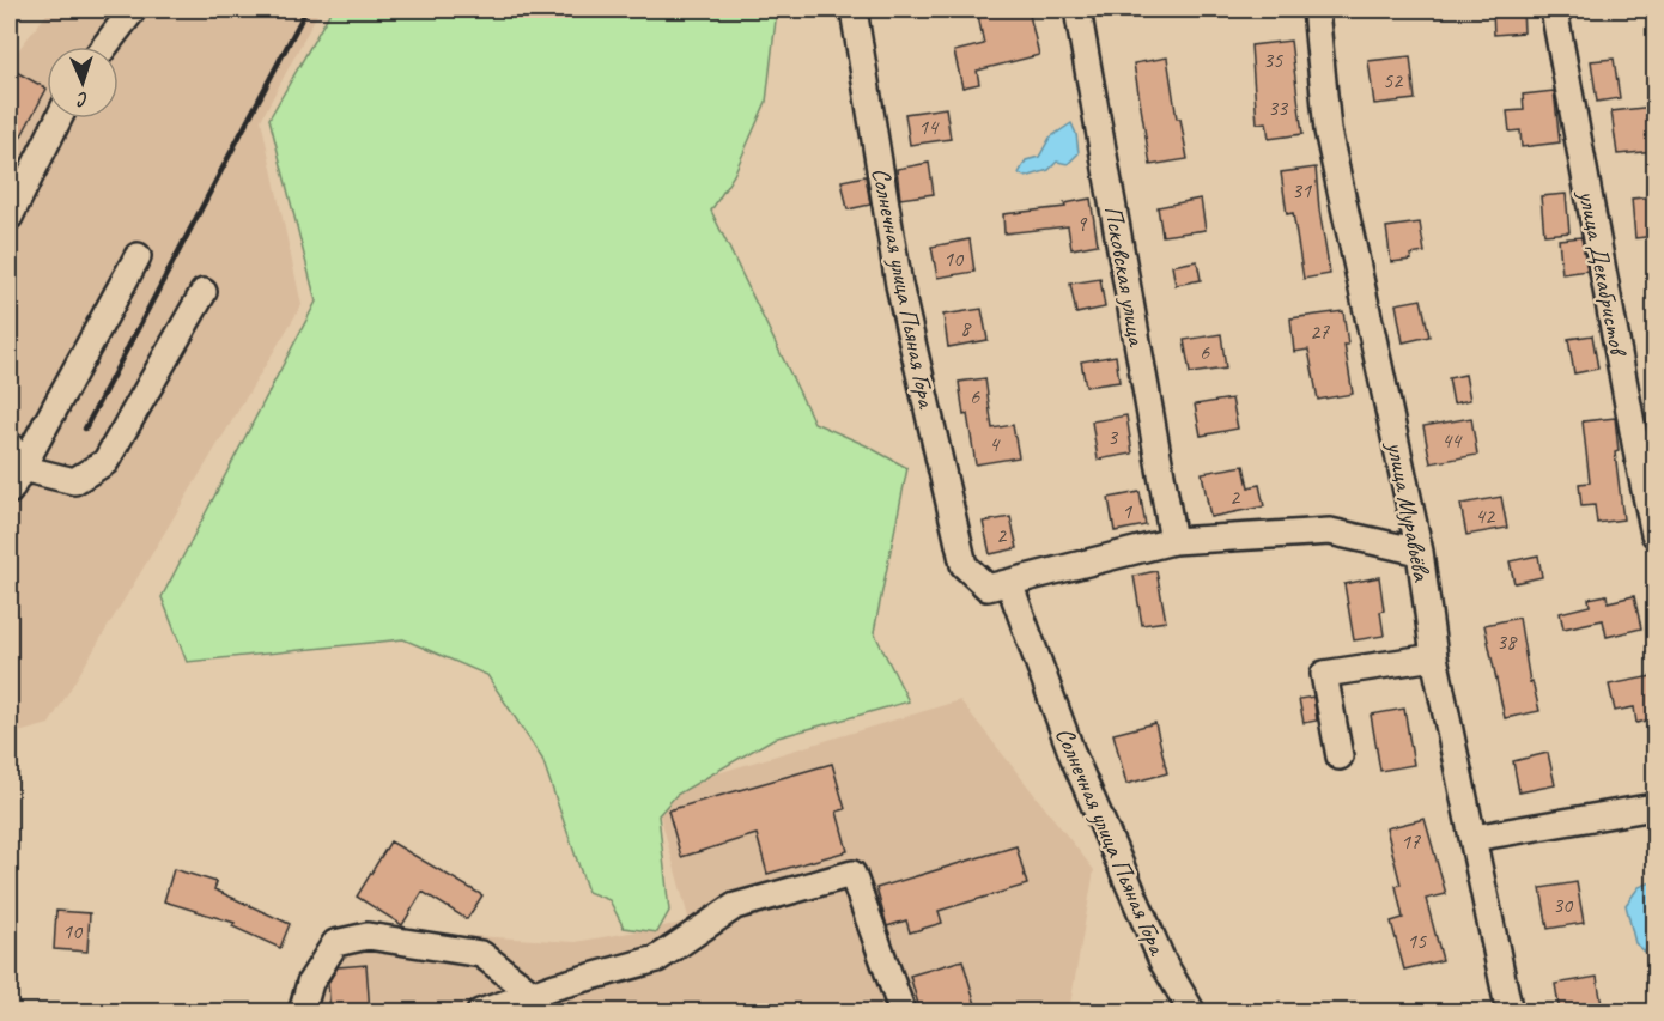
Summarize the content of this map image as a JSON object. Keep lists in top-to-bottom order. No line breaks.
{"streets":{"street":["улица Декабристов","Псковская улица","Солнечная улица Пьяная Гора","улица Муравьёва"]},"house_numbers":["35","52","33","14","31","9","10","8","27","6","6","3","44","4","2","1","42","2","38","17","30","10","15"],"north":"bottom"}
